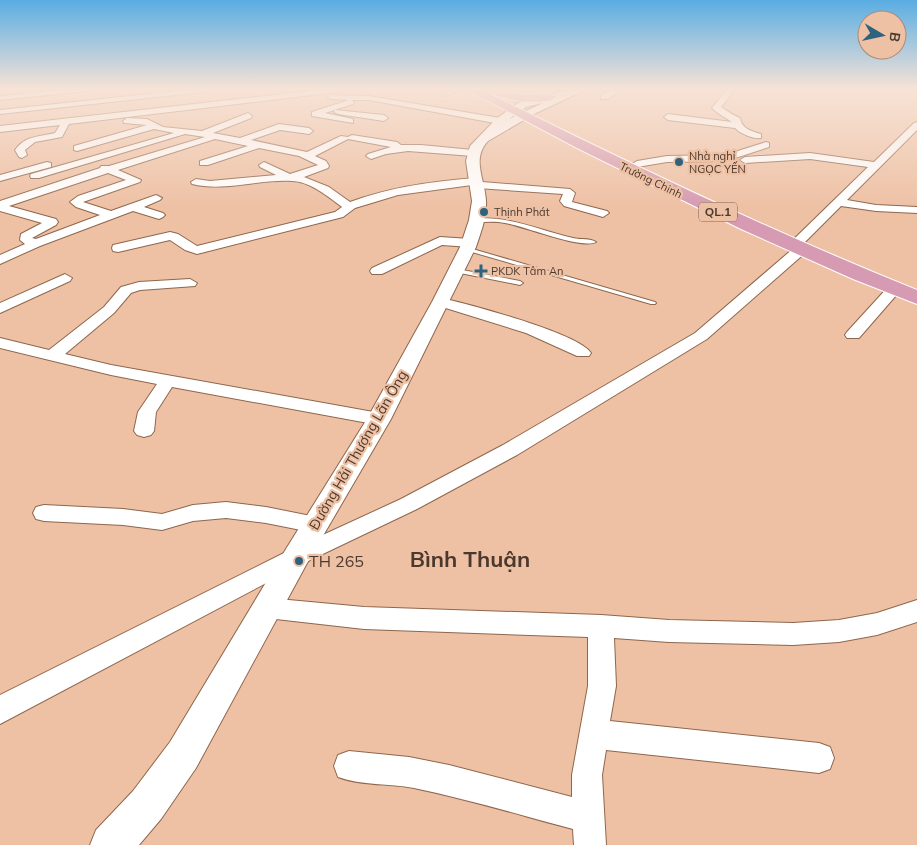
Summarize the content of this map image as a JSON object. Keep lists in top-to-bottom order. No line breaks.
{"streets":{"highway":["Trường Chinh","QL.1"],"street":["Đường Hải Thượng Lãn Ông"]},"districts":["Bình Thuận"],"places":{"other":["Nhà nghỉ NGỌC YẾN","Thịnh Phát","TH 265"],"health":["PKDK Tâm An"]},"north":"right"}
